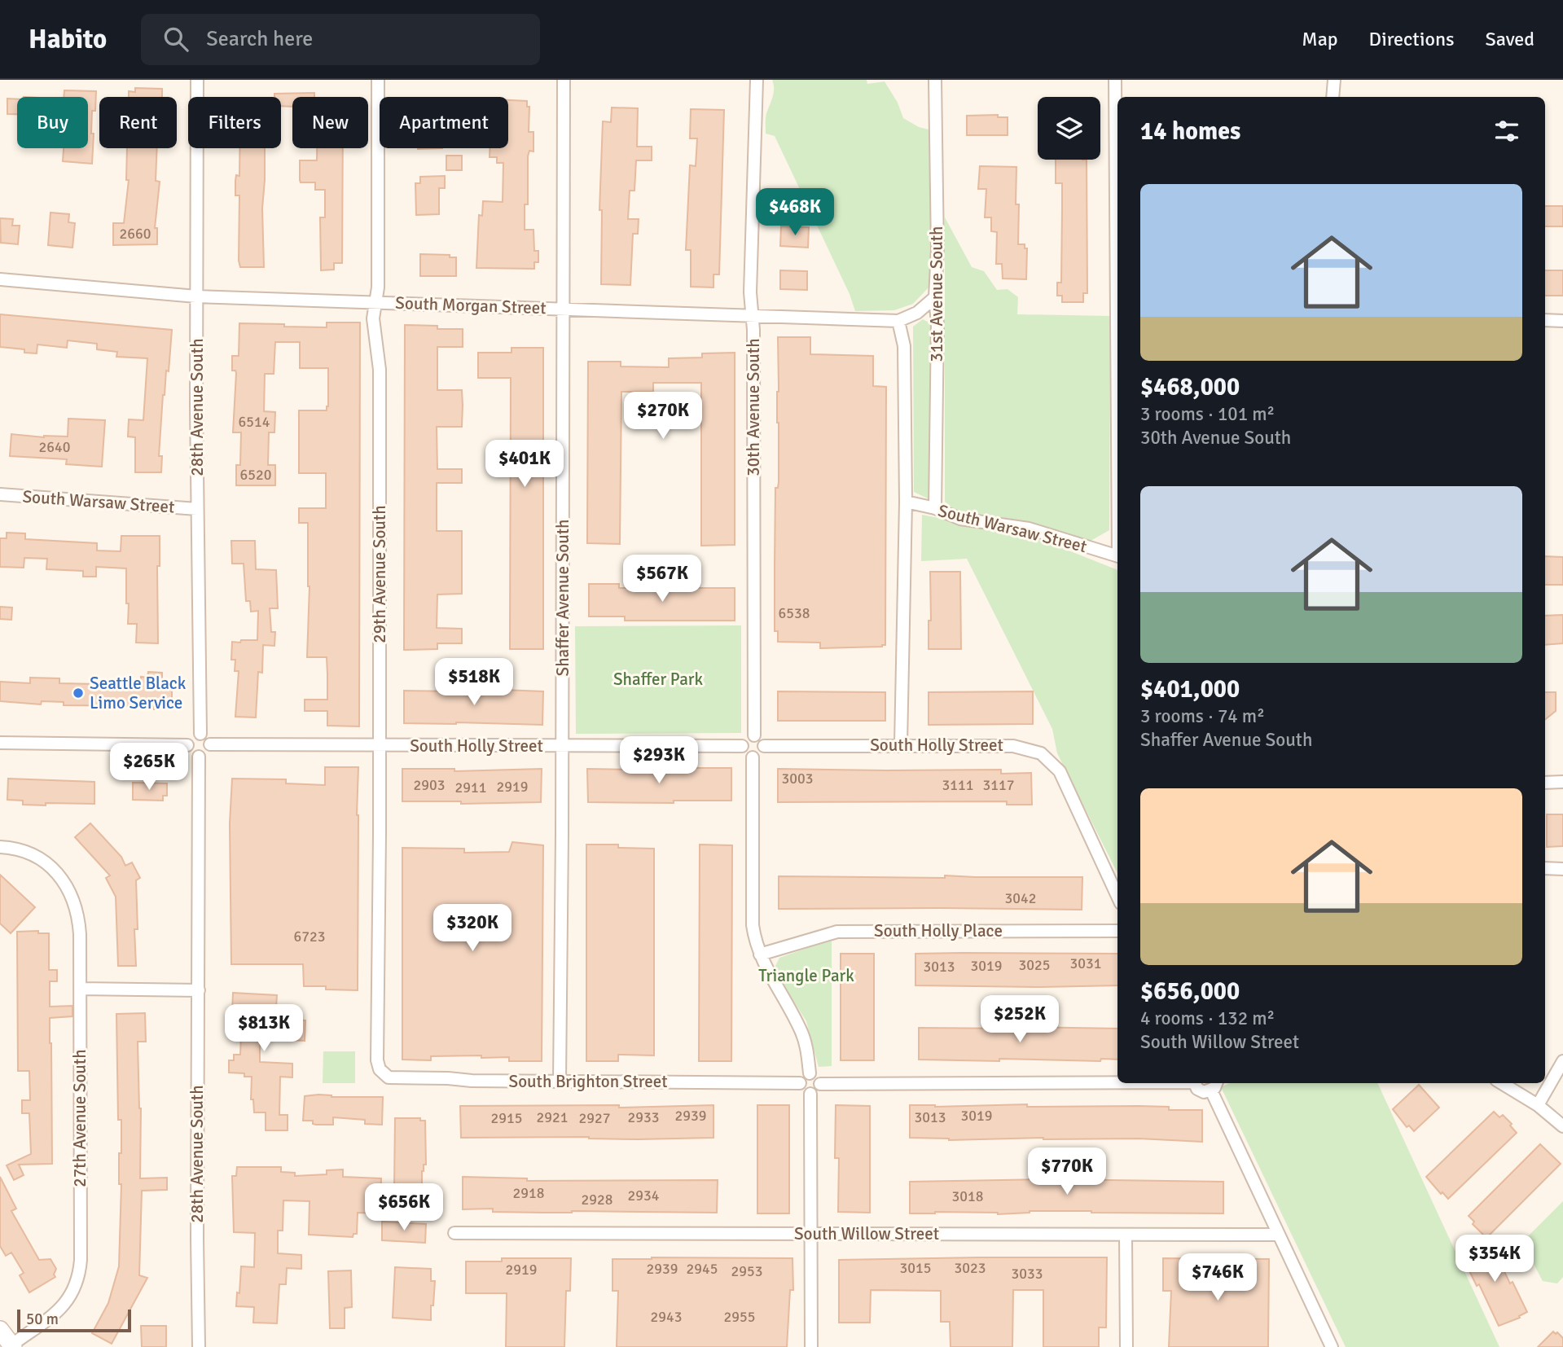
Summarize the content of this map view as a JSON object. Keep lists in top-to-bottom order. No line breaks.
{"streets":{"street":["31st Avenue South","South Morgan Street","28th Avenue South","30th Avenue South","South Warsaw Street","29th Avenue South","Shaffer Avenue South","South Holly Street","South Holly Place","South Brighton Street","27th Avenue South","South Willow Street"]},"crossings":[["31st Avenue South","South Morgan Street"],["31st Avenue South","South Warsaw Street"],["31st Avenue South","South Holly Street"],["South Morgan Street","28th Avenue South"],["South Morgan Street","30th Avenue South"],["South Morgan Street","29th Avenue South"],["South Morgan Street","Shaffer Avenue South"],["28th Avenue South","South Warsaw Street"],["28th Avenue South","South Holly Street"],["30th Avenue South","South Holly Street"],["29th Avenue South","South Holly Street"],["29th Avenue South","South Brighton Street"],["Shaffer Avenue South","South Holly Street"],["Shaffer Avenue South","South Brighton Street"]],"parks":["Shaffer Park","Triangle Park"],"places":["Seattle Black Limo Service"],"house_numbers":["2660","6514","2640","6520","6538","3003","2903","3111","3117","2919","2911","3042","6723","3031","3025","3019","3013","2939","3019","2921","2933","3013","2915","2927","2918","2934","3018","2928","3015","3023","2939","2945","2919","2953","3033","2943","2955"],"scale_bar":"50 m","page":{"header":"Habito","search":"Search here","nav":["Map","Directions","Saved"],"chip":["Buy","Rent","Filters","New","Apartment"],"heading":"14 homes","list":[{"name":"$468,000","note":"3 rooms · 101 m² · 30th Avenue South"},{"name":"$401,000","note":"3 rooms · 74 m² · Shaffer Avenue South"},{"name":"$656,000","note":"4 rooms · 132 m² · South Willow Street"}],"price":["$468K","$270K","$401K","$567K","$518K","$293K","$265K","$320K","$252K","$813K","$770K","$656K","$354K","$746K"],"scale":"50 m"}}
